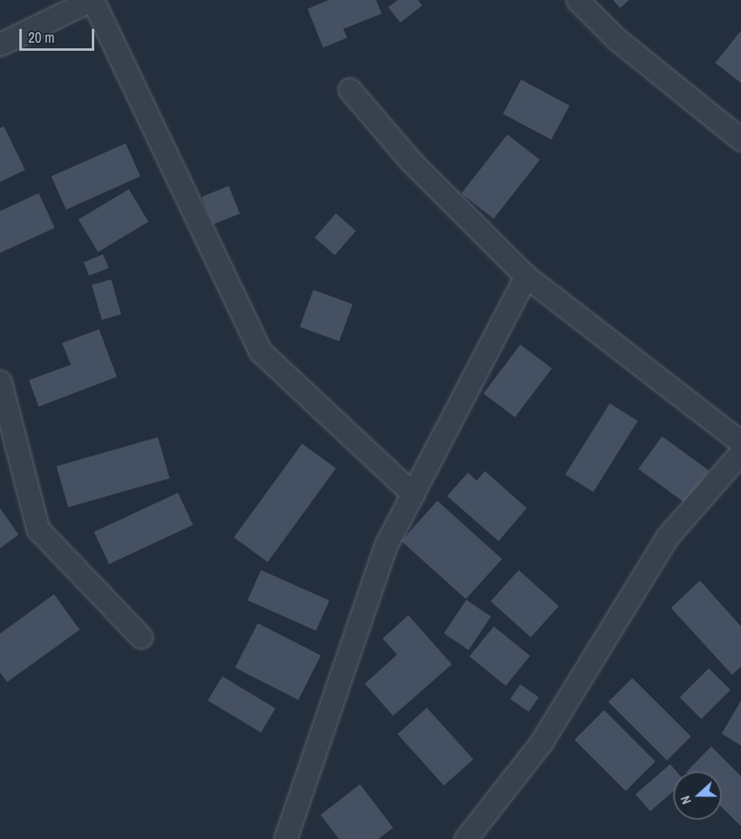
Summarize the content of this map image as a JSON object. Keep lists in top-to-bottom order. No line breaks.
{"scale_bar":"20 m","north":"left"}
